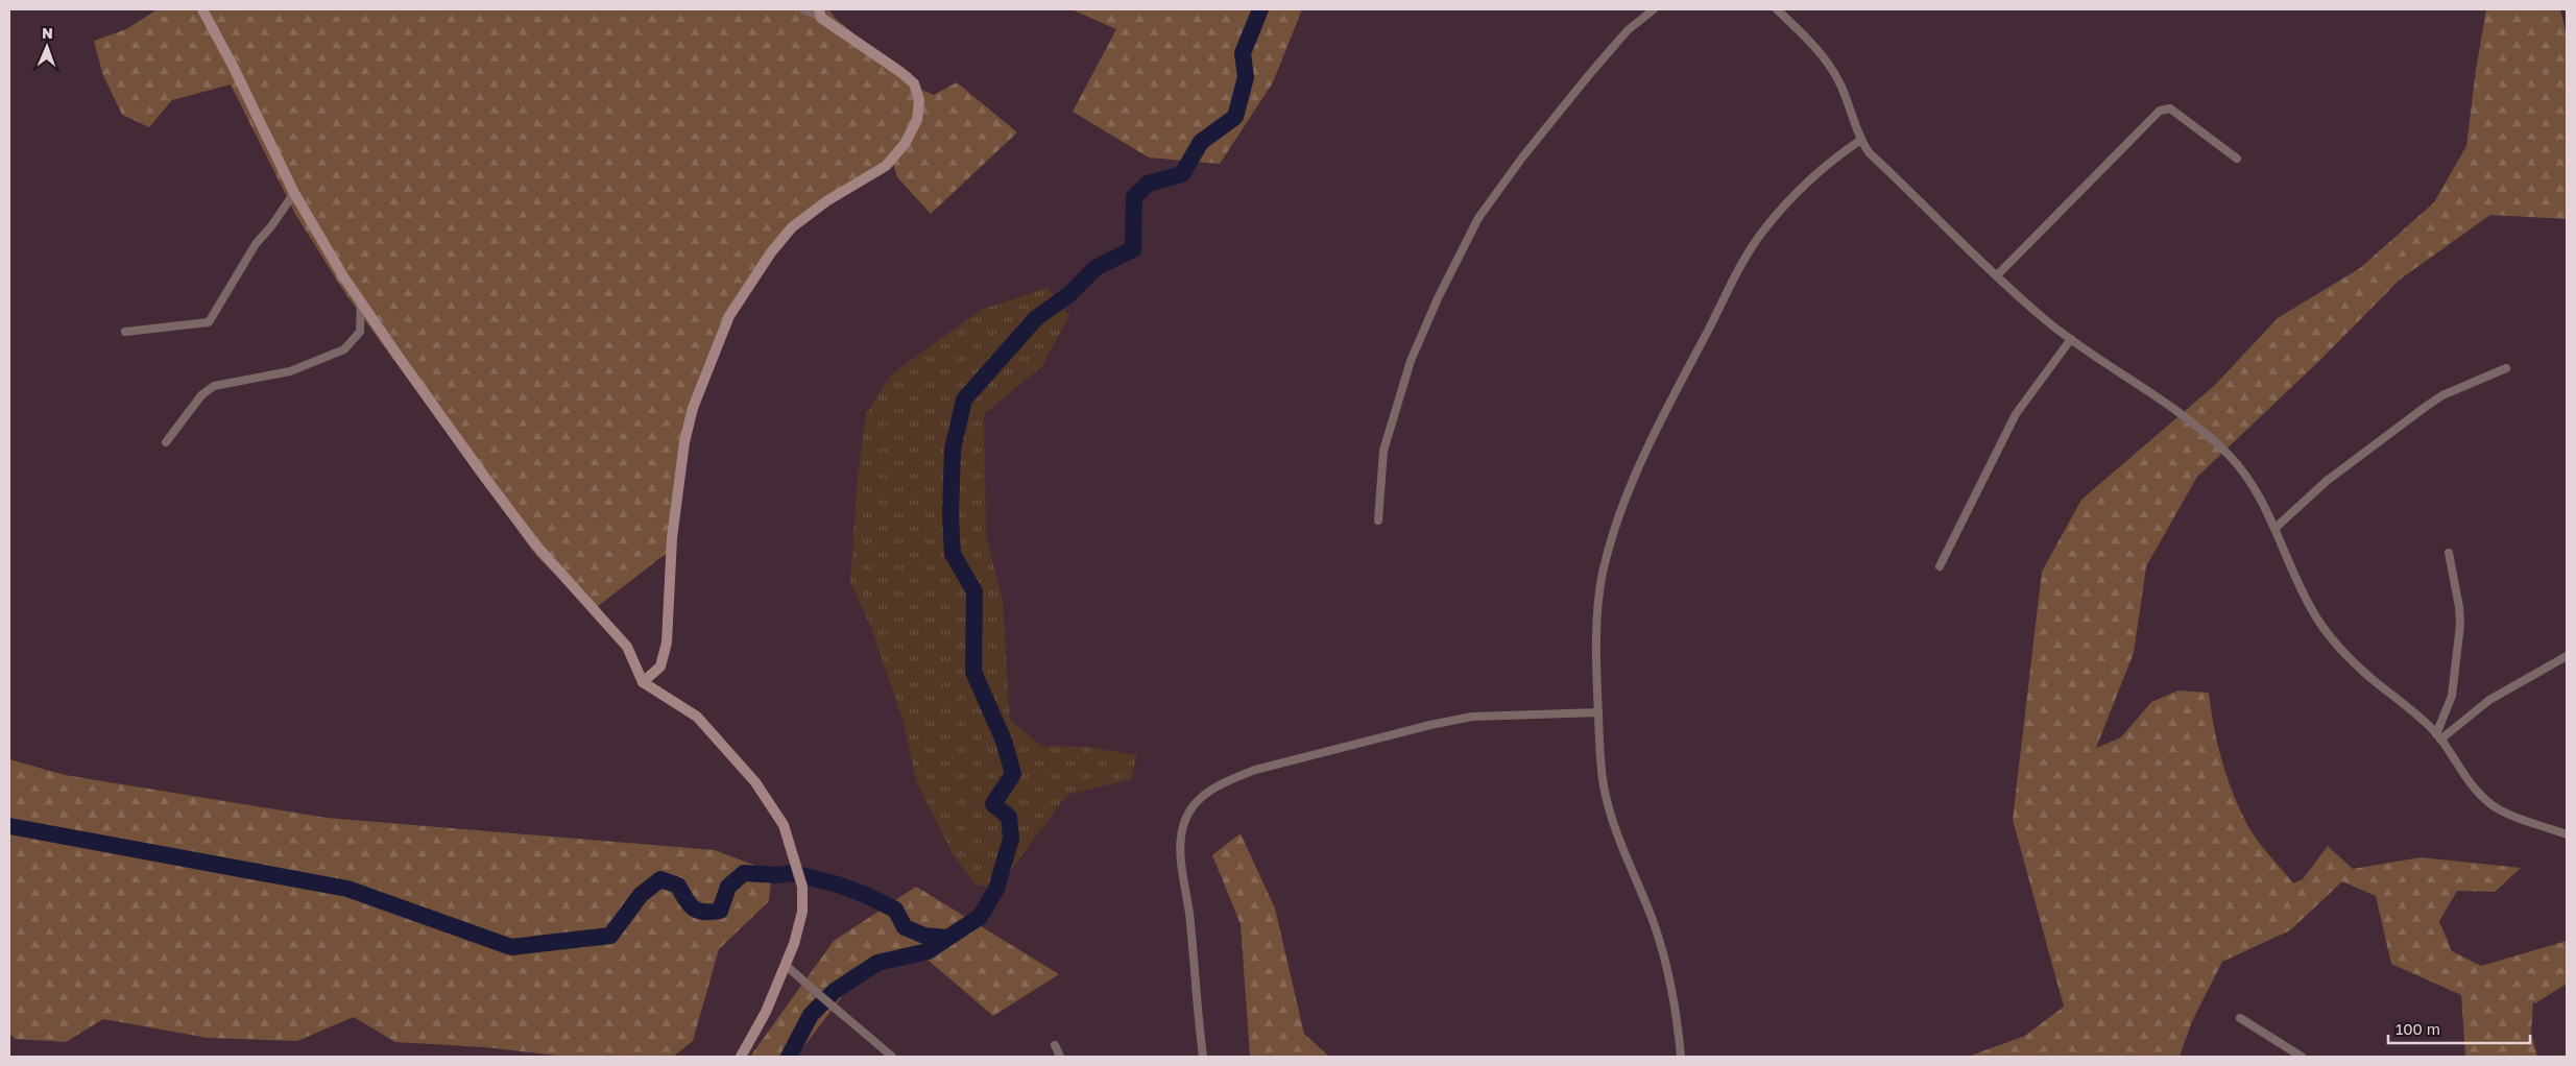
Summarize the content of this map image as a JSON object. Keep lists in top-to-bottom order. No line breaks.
{"scale_bar":"100 m","north":"top"}
